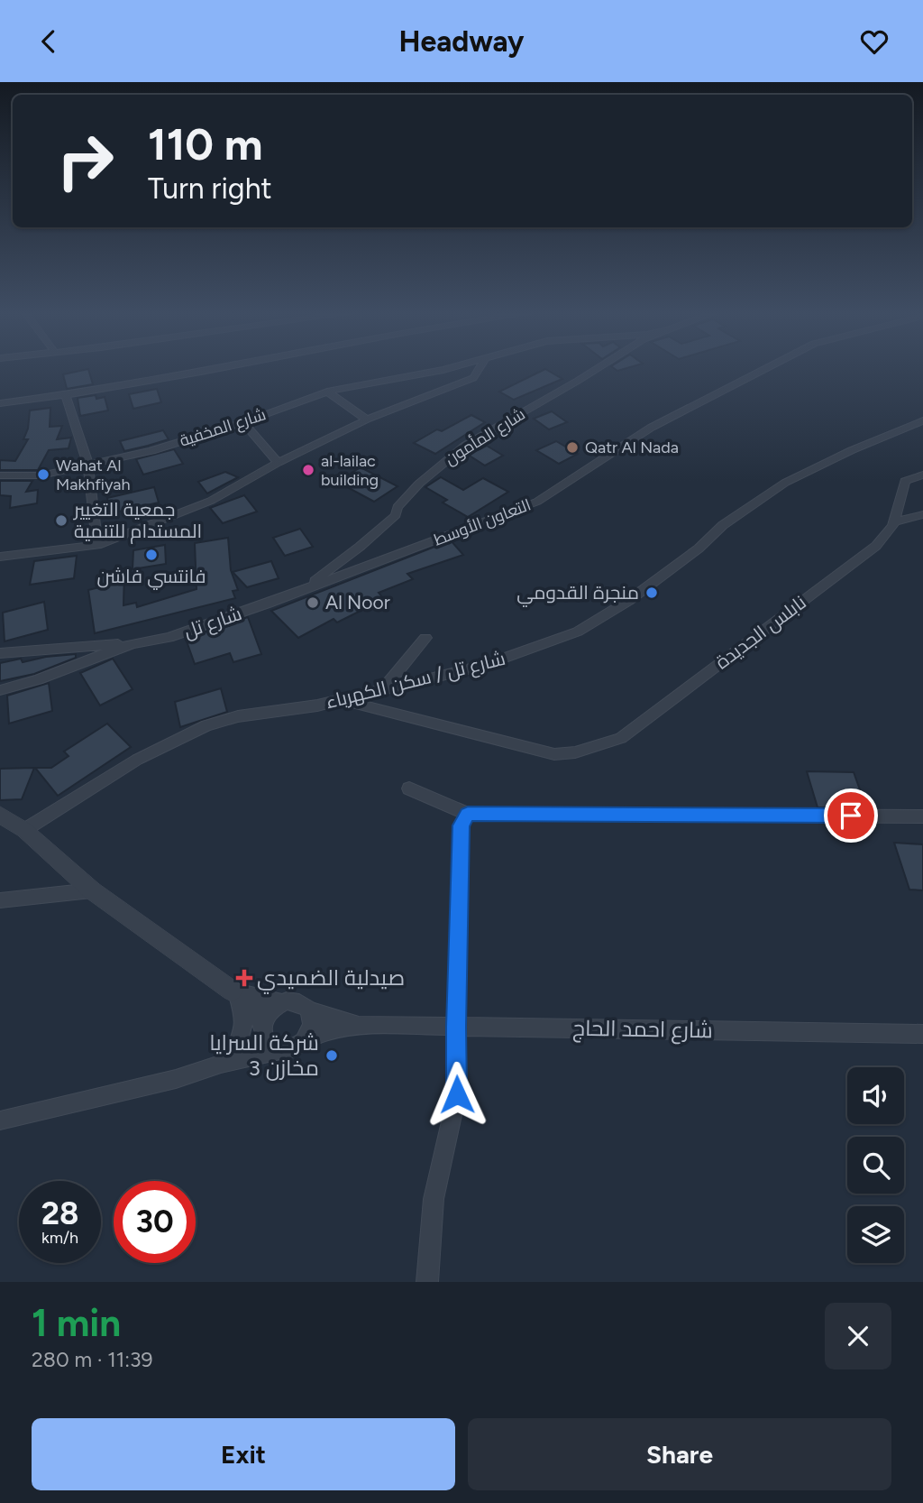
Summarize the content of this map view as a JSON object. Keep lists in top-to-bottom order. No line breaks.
{"streets":{"street":["شارع المخفية","شارع المأمون","التعاون الأوسط","شارع تل","نابلس الجديدة","شارع تل / سكن الكهرباء","شارع احمد الحاج"]},"crossings":[["شارع المأمون","شارع تل"],["التعاون الأوسط","شارع تل"],["نابلس الجديدة","شارع تل / سكن الكهرباء"]],"places":{"other":["Qatr Al Nada","al-lailac building","Wahat Al Makhfiyah","جمعية التغيير المستدام للتنمية","فانتسي فاشن","منجرة القدومي","Al Noor","شركة السرايا 3 مخازن"],"health":["صيدلية الضميدي"]},"page":{"header":"Headway","turn":["110 m","Turn right"],"speed":"28 km/h","limit":"30","heading":["1 min","280 m · 11:39"],"buttons":["Exit","Share"]}}
